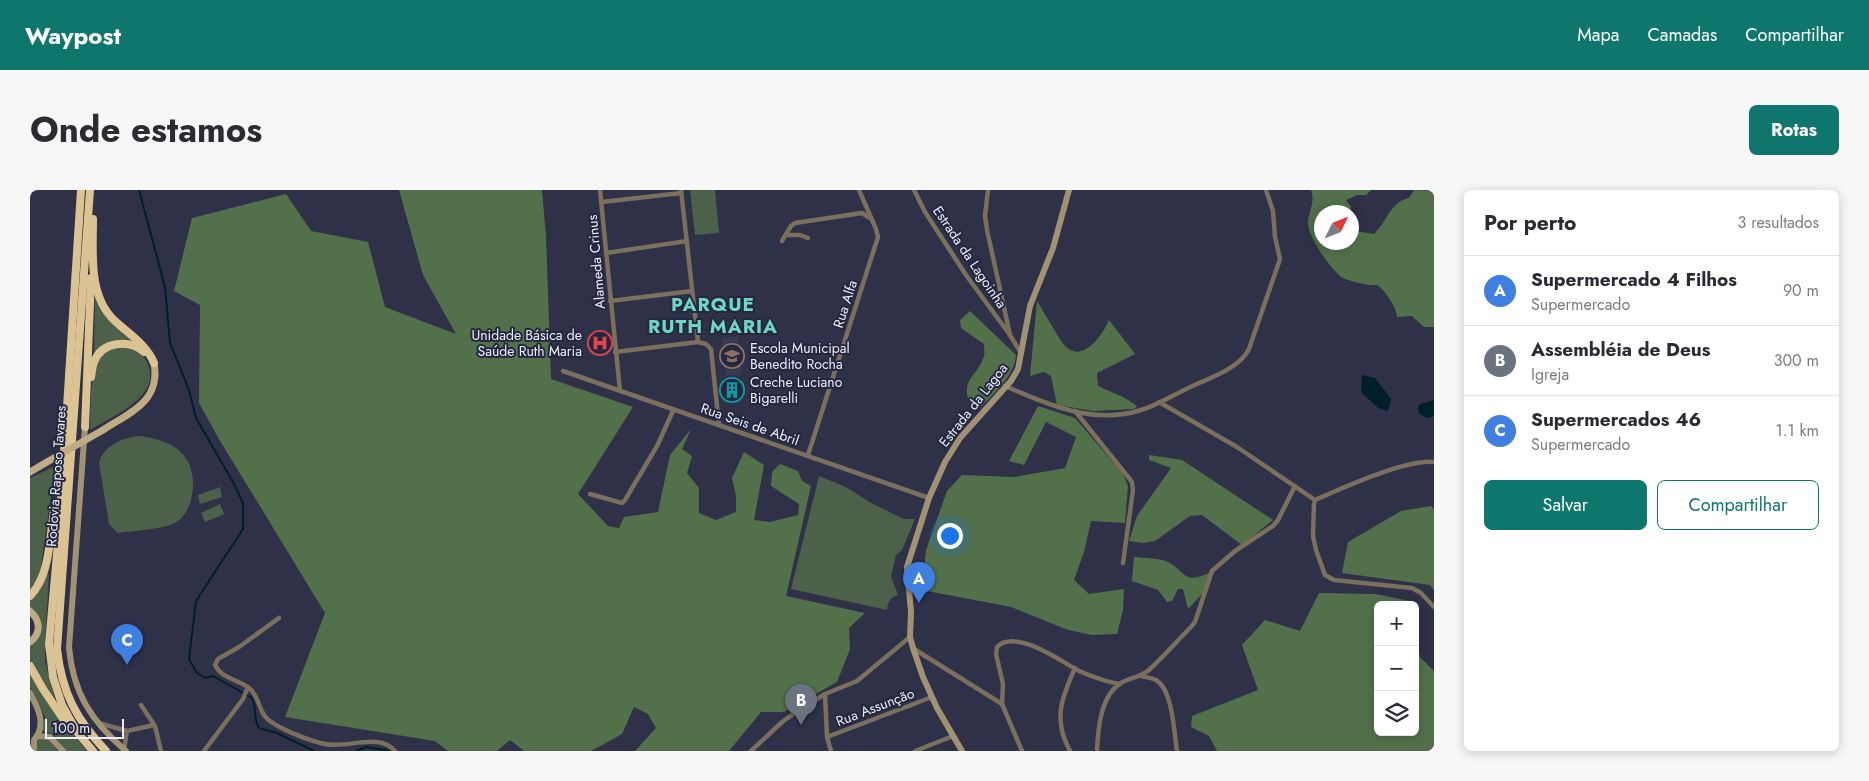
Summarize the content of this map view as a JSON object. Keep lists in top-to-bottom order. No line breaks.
{"streets":{"highway":["Rodovia Raposo Tavares"],"street":["Estrada da Lagoinha","Alameda Crinus","Rua Alfa","Estrada da Lagoa","Rua Seis de Abril","Rua Assunção"]},"crossings":[["Estrada da Lagoinha","Estrada da Lagoa"],["Alameda Crinus","Rua Seis de Abril"],["Rua Alfa","Rua Seis de Abril"],["Estrada da Lagoa","Rua Seis de Abril"],["Estrada da Lagoa","Rua Assunção"]],"districts":["PARQUE RUTH MARIA"],"places":{"hospital":["Unidade Básica de Saúde Ruth Maria"],"school or university":["Escola Municipal Benedito Rocha"],"building":["Creche Luciano Bigarelli"]},"scale_bar":"100 m","north":"top right","page":{"header":"Waypost","nav":["Mapa","Camadas","Compartilhar"],"title":"Onde estamos","buttons":["Rotas",["Salvar","Compartilhar"]],"heading":["Por perto","3 resultados"],"list":[{"mark":"A","name":"Supermercado 4 Filhos","note":"Supermercado","value":"90 m"},{"mark":"B","name":"Assembléia de Deus","note":"Igreja","value":"300 m"},{"mark":"C","name":"Supermercados 46","note":"Supermercado","value":"1.1 km"}],"pins":["A","C","B"],"map_buttons":["+","−"],"scale":"100 m"}}
